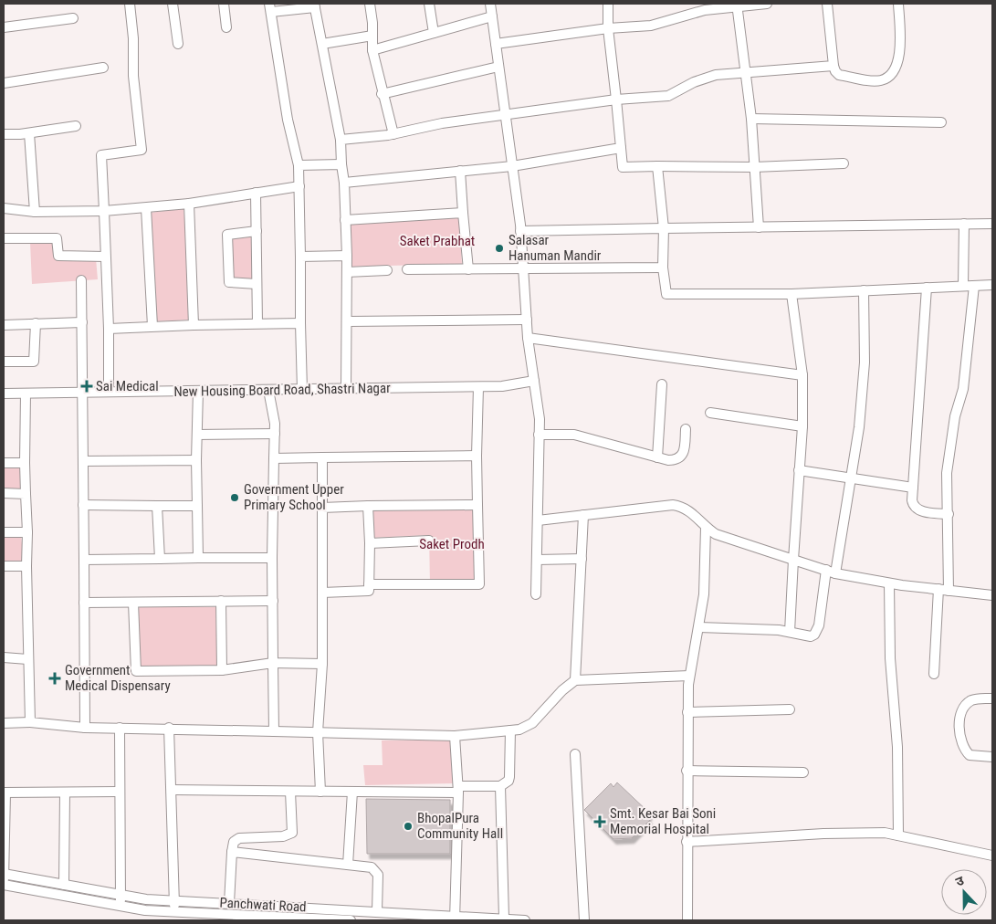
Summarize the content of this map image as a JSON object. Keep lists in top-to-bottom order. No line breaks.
{"streets":{"street":["New Housing Board Road, Shastri Nagar","Panchwati Road"]},"parks":["Saket Prabhat","Saket Prodh"],"places":{"other":["Salasar Hanuman Mandir","Government Upper Primary School","BhopalPura Community Hall"],"health":["Sai Medical","Government Medical Dispensary","Smt. Kesar Bai Soni Memorial Hospital"]},"north":"top"}
